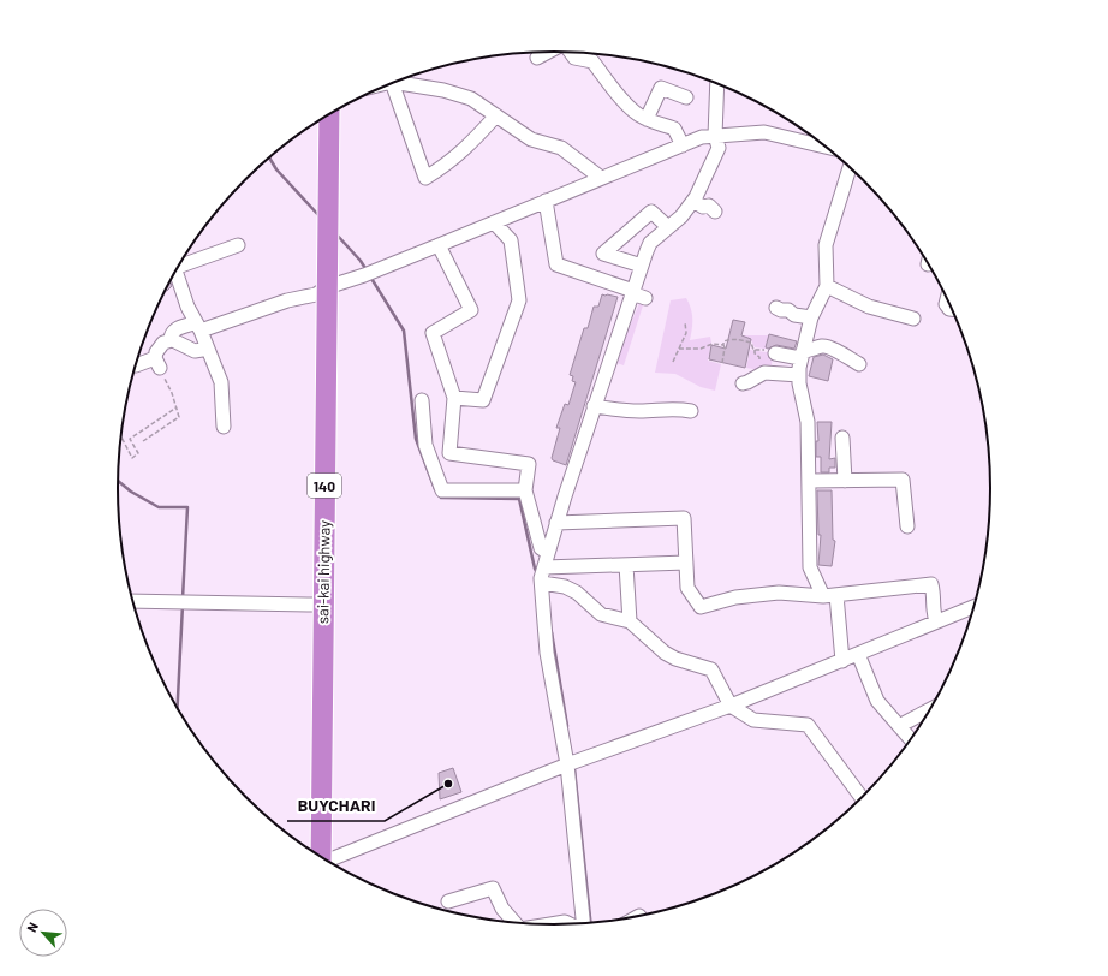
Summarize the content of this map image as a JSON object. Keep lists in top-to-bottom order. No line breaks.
{"streets":{"highway":["140","sai-kai highway"]},"places":["BUYCHARI"],"north":"top left"}
